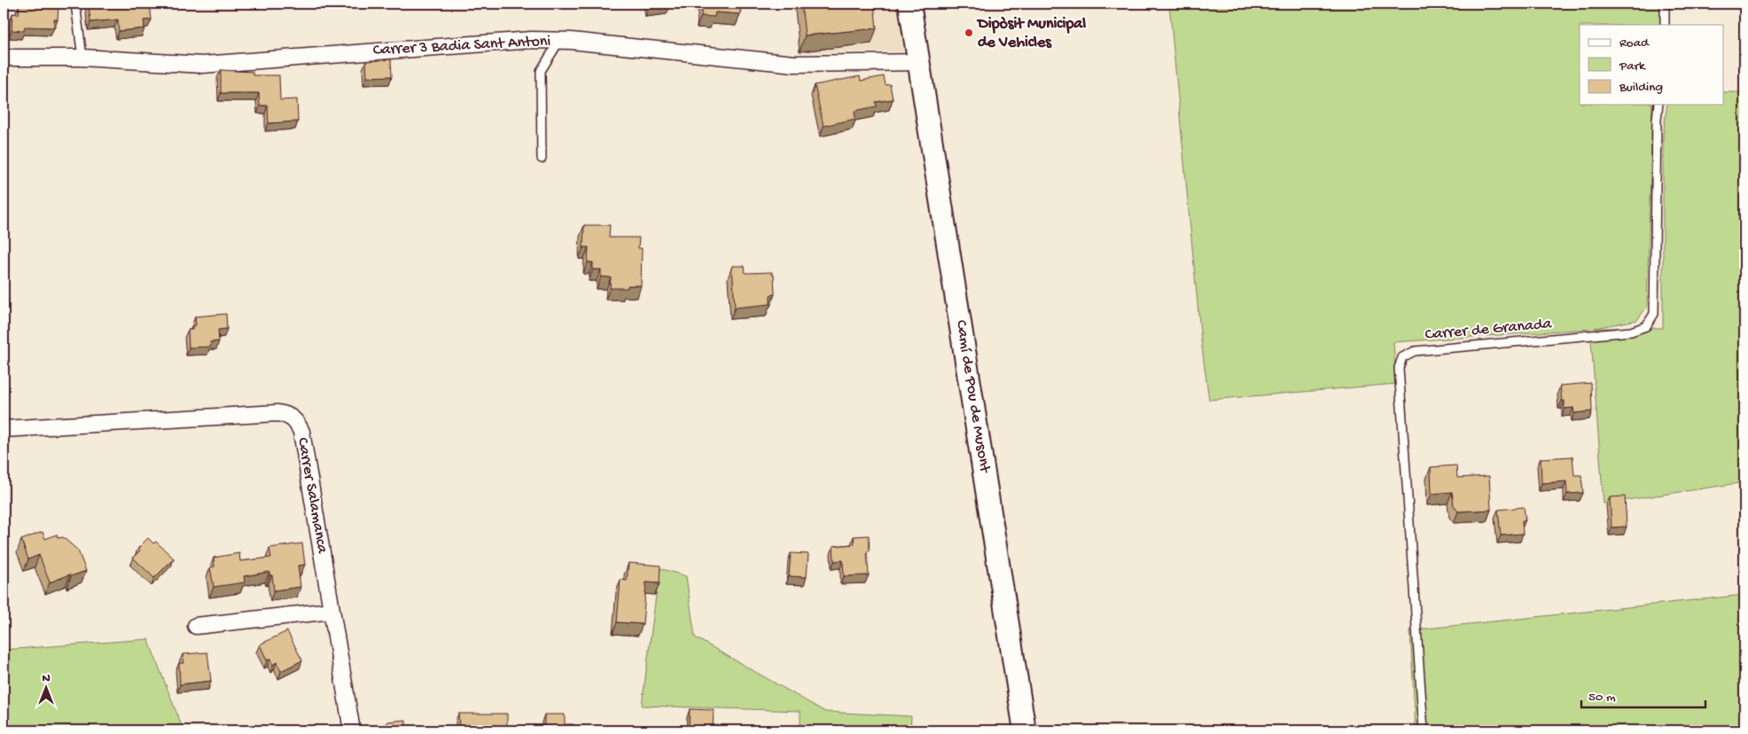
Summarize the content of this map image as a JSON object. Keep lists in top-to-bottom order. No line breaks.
{"streets":{"street":["Carrer 3 Badia Sant Antoni","Camí de Pou de Musont","Carrer Salamanca"],"lane":["Carrer de Granada"]},"crossings":[["Carrer 3 Badia Sant Antoni","Camí de Pou de Musont"]],"places":["Dipòsit Municipal de Vehicles"],"legend":["Road","Park","Building"],"scale_bar":"50 m","north":"top"}
